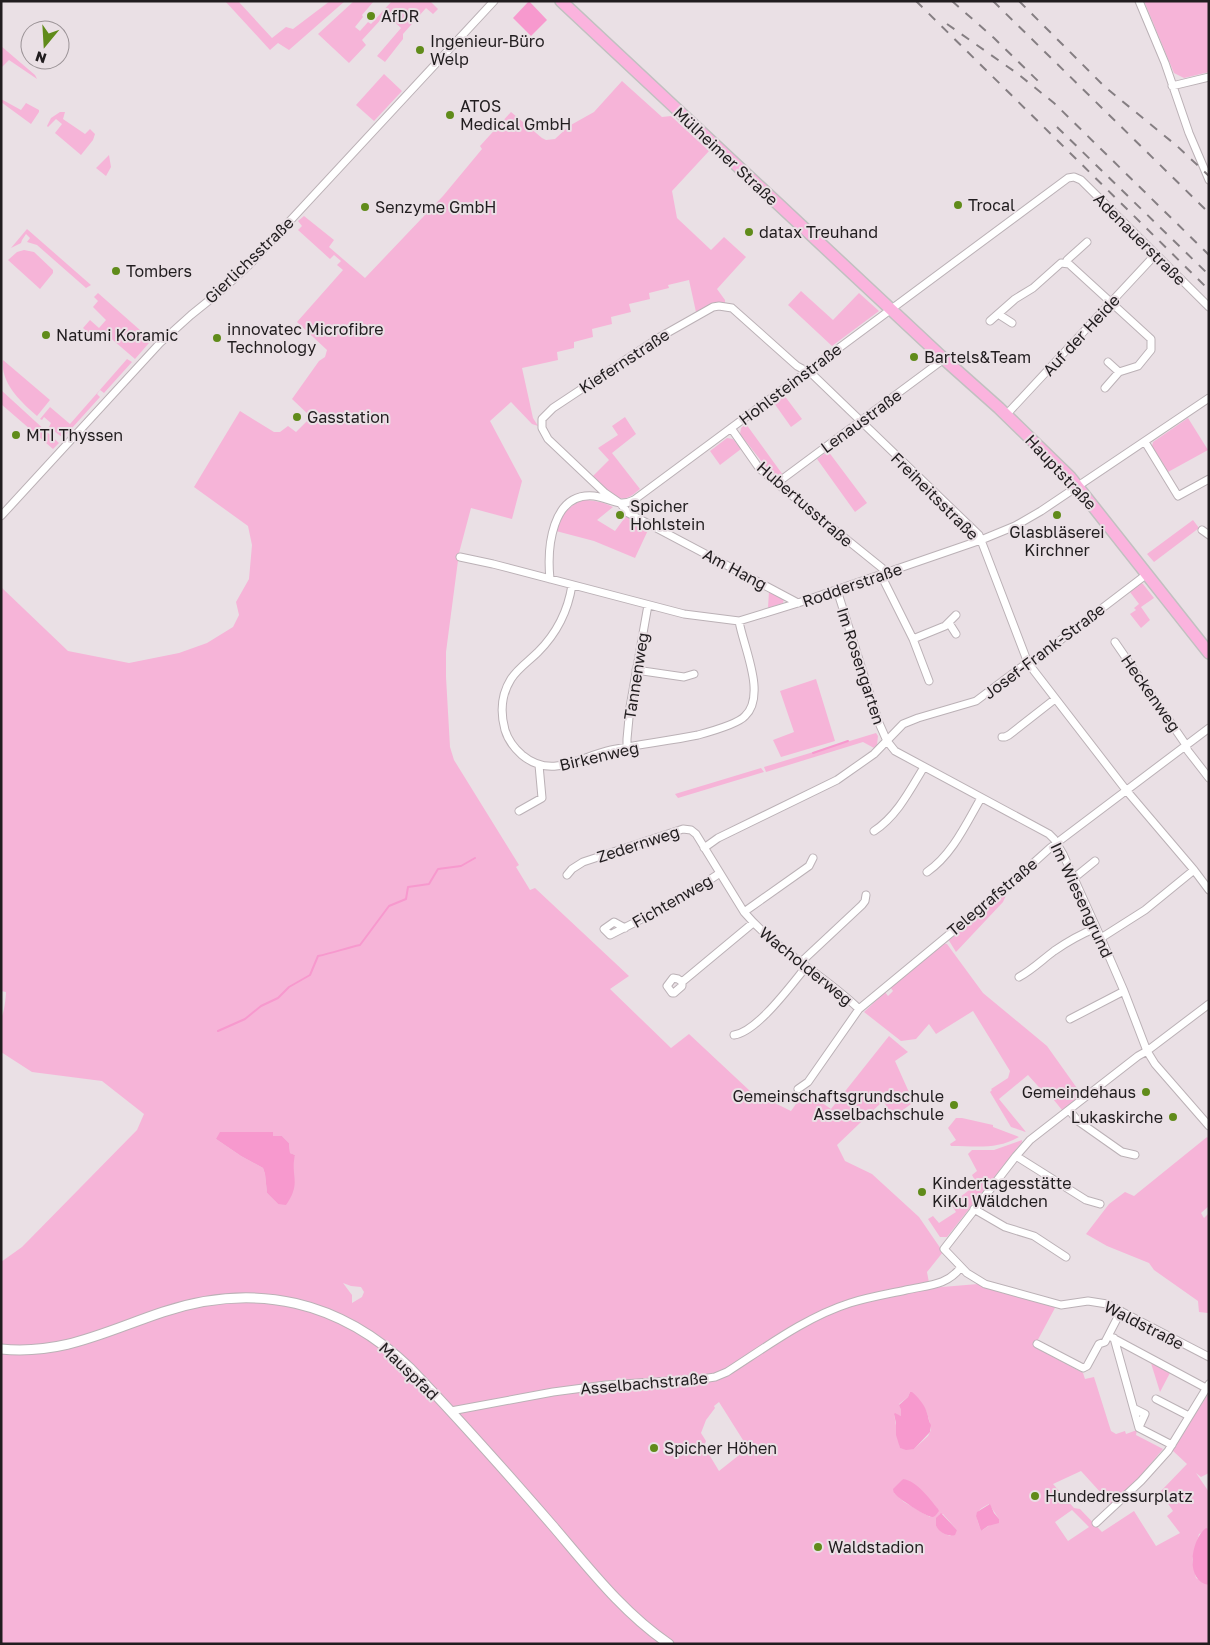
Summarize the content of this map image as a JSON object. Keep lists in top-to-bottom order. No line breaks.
{"streets":{"main road":["Mülheimer Straße","Hauptstraße"],"street":["Adenauerstraße","Gierlichsstraße","Auf der Heide","Kiefernstraße","Hohlsteinstraße","Lenaustraße","Freiheitsstraße","Hubertusstraße","Am Hang","Rodderstraße","Josef-Frank-Straße","Im Rosengarten","Tannenweg","Heckenweg","Birkenweg","Zedernweg","Telegrafstraße","Im Wiesengrund","Fichtenweg","Wacholderweg","Waldstraße","Mauspfad","Asselbachstraße"]},"crossings":[["Mülheimer Straße","Hohlsteinstraße"],["Mülheimer Straße","Hauptstraße"],["Adenauerstraße","Auf der Heide"],["Adenauerstraße","Hohlsteinstraße"],["Auf der Heide","Hauptstraße"],["Kiefernstraße","Hohlsteinstraße"],["Kiefernstraße","Freiheitsstraße"],["Kiefernstraße","Am Hang"],["Hohlsteinstraße","Hauptstraße"],["Hohlsteinstraße","Freiheitsstraße"],["Hohlsteinstraße","Hubertusstraße"],["Hohlsteinstraße","Am Hang"],["Lenaustraße","Hauptstraße"],["Lenaustraße","Freiheitsstraße"],["Lenaustraße","Hubertusstraße"],["Hauptstraße","Rodderstraße"],["Hauptstraße","Josef-Frank-Straße"],["Freiheitsstraße","Rodderstraße"],["Freiheitsstraße","Josef-Frank-Straße"],["Freiheitsstraße","Telegrafstraße"],["Hubertusstraße","Rodderstraße"],["Am Hang","Rodderstraße"],["Rodderstraße","Im Rosengarten"],["Rodderstraße","Tannenweg"],["Rodderstraße","Birkenweg"],["Josef-Frank-Straße","Im Rosengarten"],["Josef-Frank-Straße","Zedernweg"],["Josef-Frank-Straße","Im Wiesengrund"],["Josef-Frank-Straße","Wacholderweg"],["Im Rosengarten","Im Wiesengrund"],["Tannenweg","Birkenweg"],["Heckenweg","Telegrafstraße"],["Zedernweg","Wacholderweg"],["Telegrafstraße","Im Wiesengrund"],["Telegrafstraße","Wacholderweg"],["Fichtenweg","Wacholderweg"],["Waldstraße","Asselbachstraße"],["Mauspfad","Asselbachstraße"]],"places":["AfDR","Ingenieur-Büro Welp","ATOS Medical GmbH","Trocal","Senzyme GmbH","datax Treuhand","Tombers","Natumi Koramic","innovatec Microfibre Technology","Bartels&Team","Gasstation","MTI Thyssen","Spicher Hohlstein","Glasbläserei Kirchner","Gemeindehaus","Gemeinschaftsgrundschule Asselbachschule","Lukaskirche","Kindertagesstätte KiKu Wäldchen","Spicher Höhen","Hundedressurplatz","Waldstadion"],"north":"bottom"}
